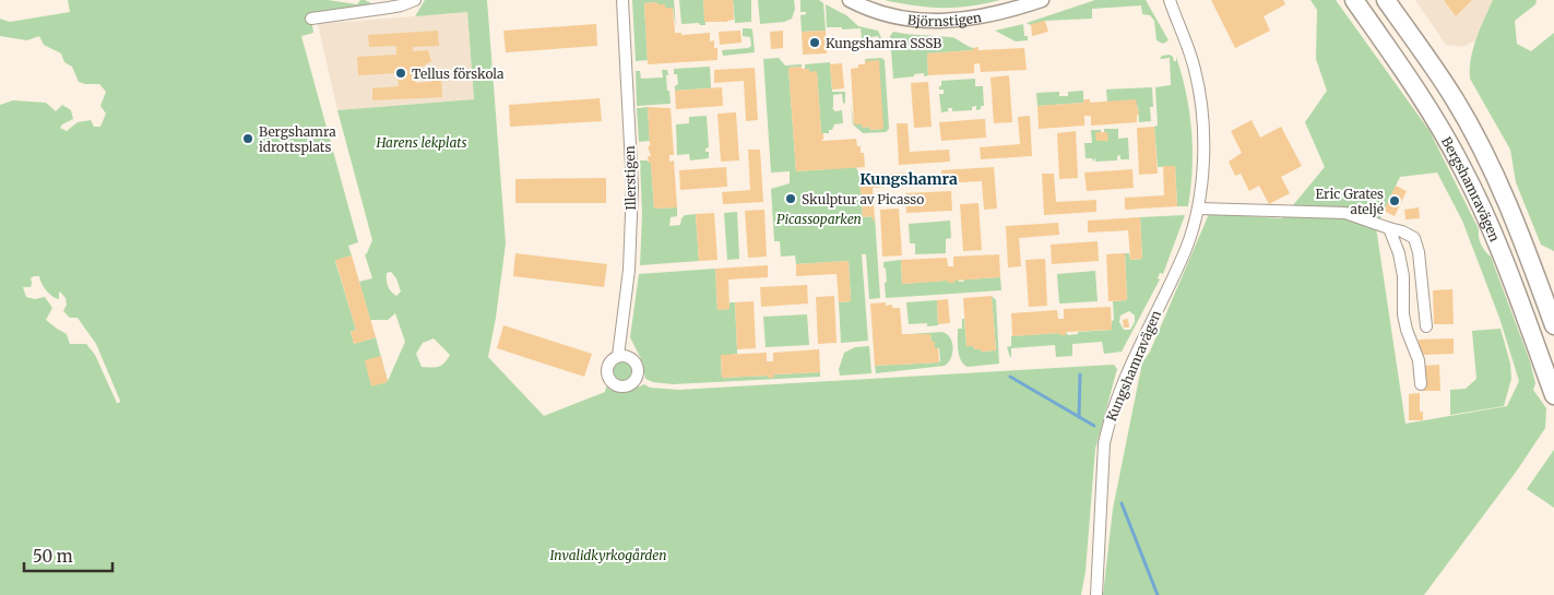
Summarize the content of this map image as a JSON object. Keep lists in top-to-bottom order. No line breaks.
{"streets":{"highway":["Bergshamravägen"],"street":["Björnstigen","Illerstigen","Kungshamravägen"]},"districts":["Kungshamra"],"parks":["Harens lekplats","Picassoparken","Invalidkyrkogården"],"places":["Kungshamra SSSB","Tellus förskola","Bergshamra idrottsplats","Skulptur av Picasso","Eric Grates ateljé"],"scale_bar":"50 m"}
